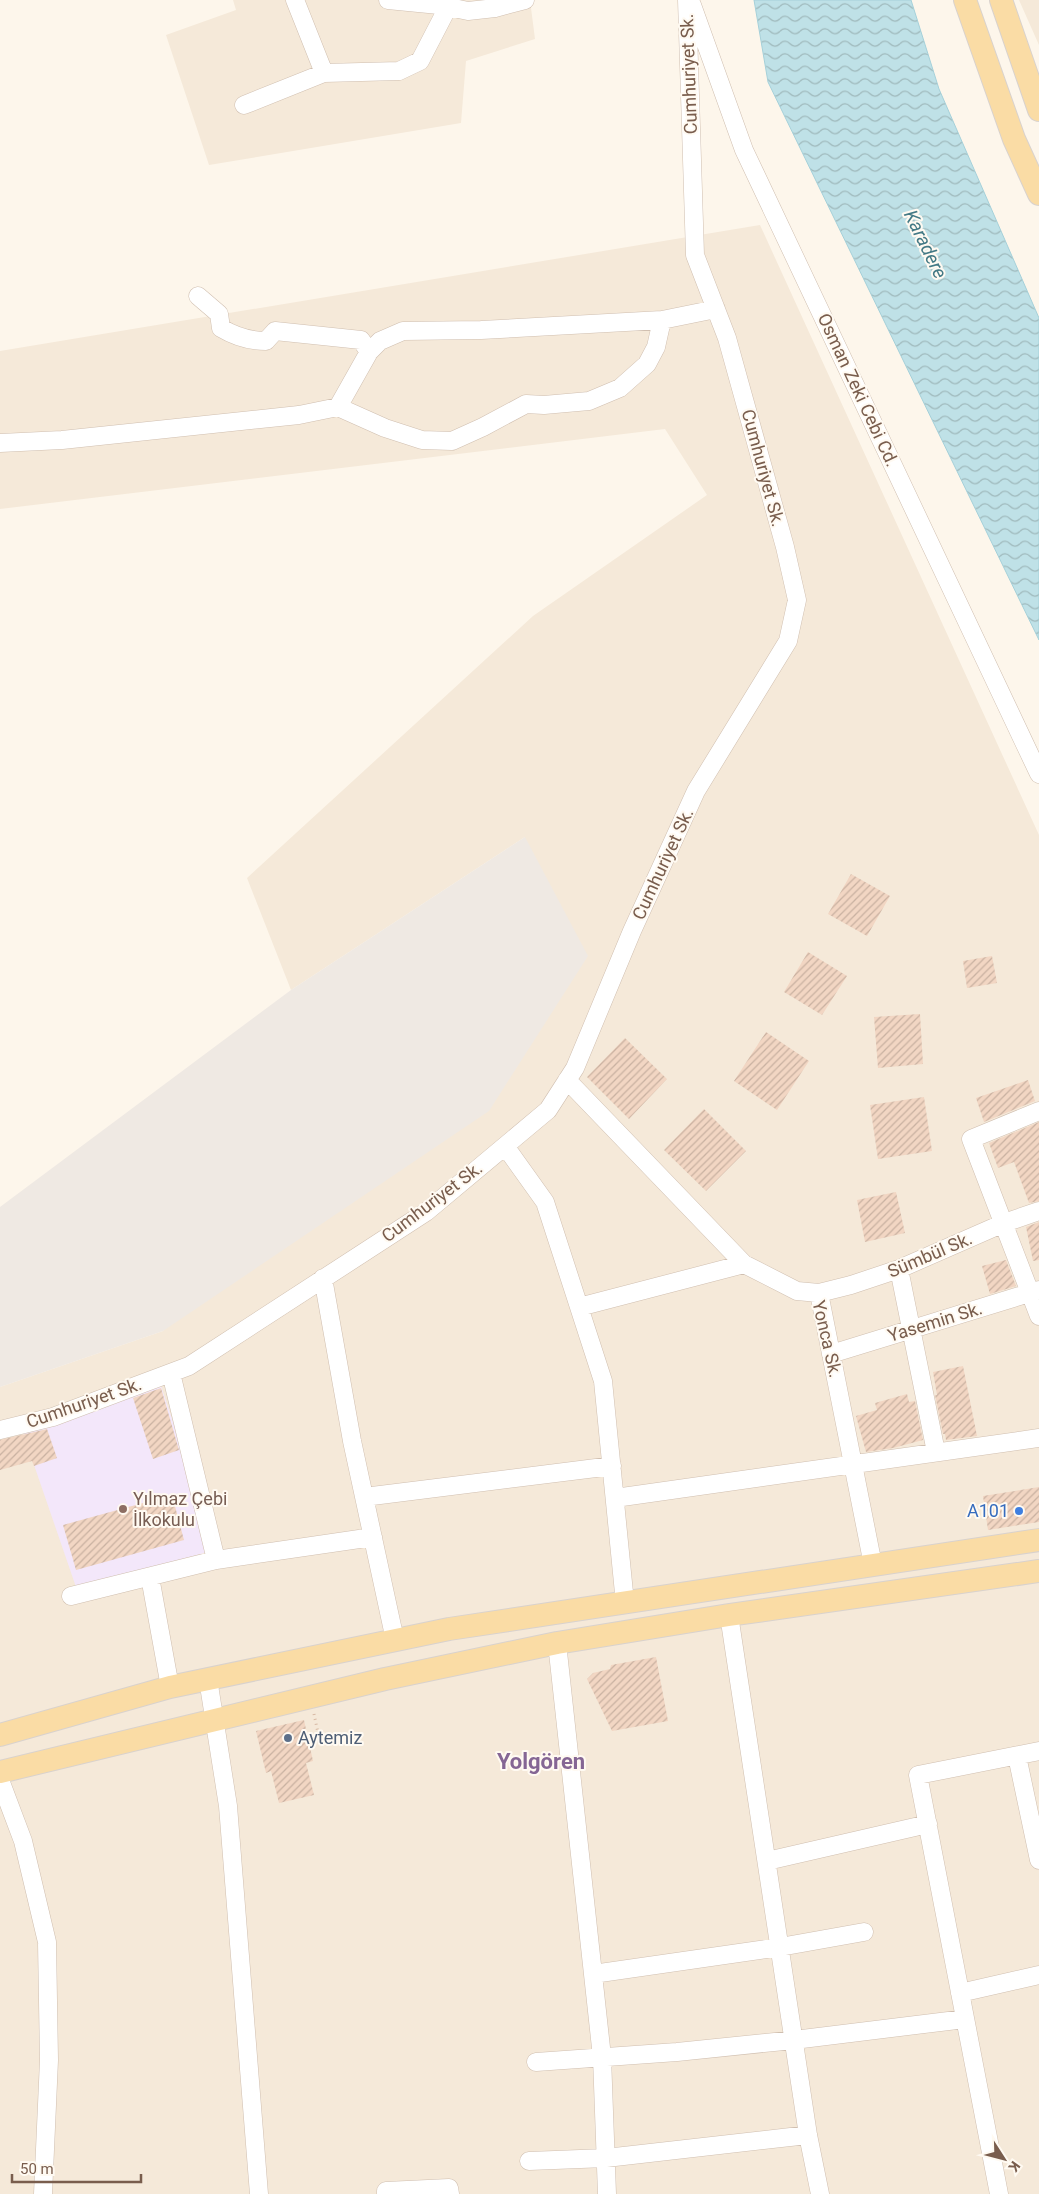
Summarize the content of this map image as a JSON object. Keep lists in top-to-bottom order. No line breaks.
{"streets":{"street":["Cumhuriyet Sk.","Osman Zeki Cebi Cd.","Sümbül Sk.","Yasemin Sk.","Yonca Sk."]},"crossings":[["Cumhuriyet Sk.","Osman Zeki Cebi Cd."],["Cumhuriyet Sk.","Yonca Sk."],["Sümbül Sk.","Yonca Sk."],["Yasemin Sk.","Yonca Sk."]],"districts":["Yolgören"],"water":["Karadere"],"places":["Yılmaz Çebi İlkokulu","A101","Aytemiz"],"scale_bar":"50 m","north":"bottom right"}
